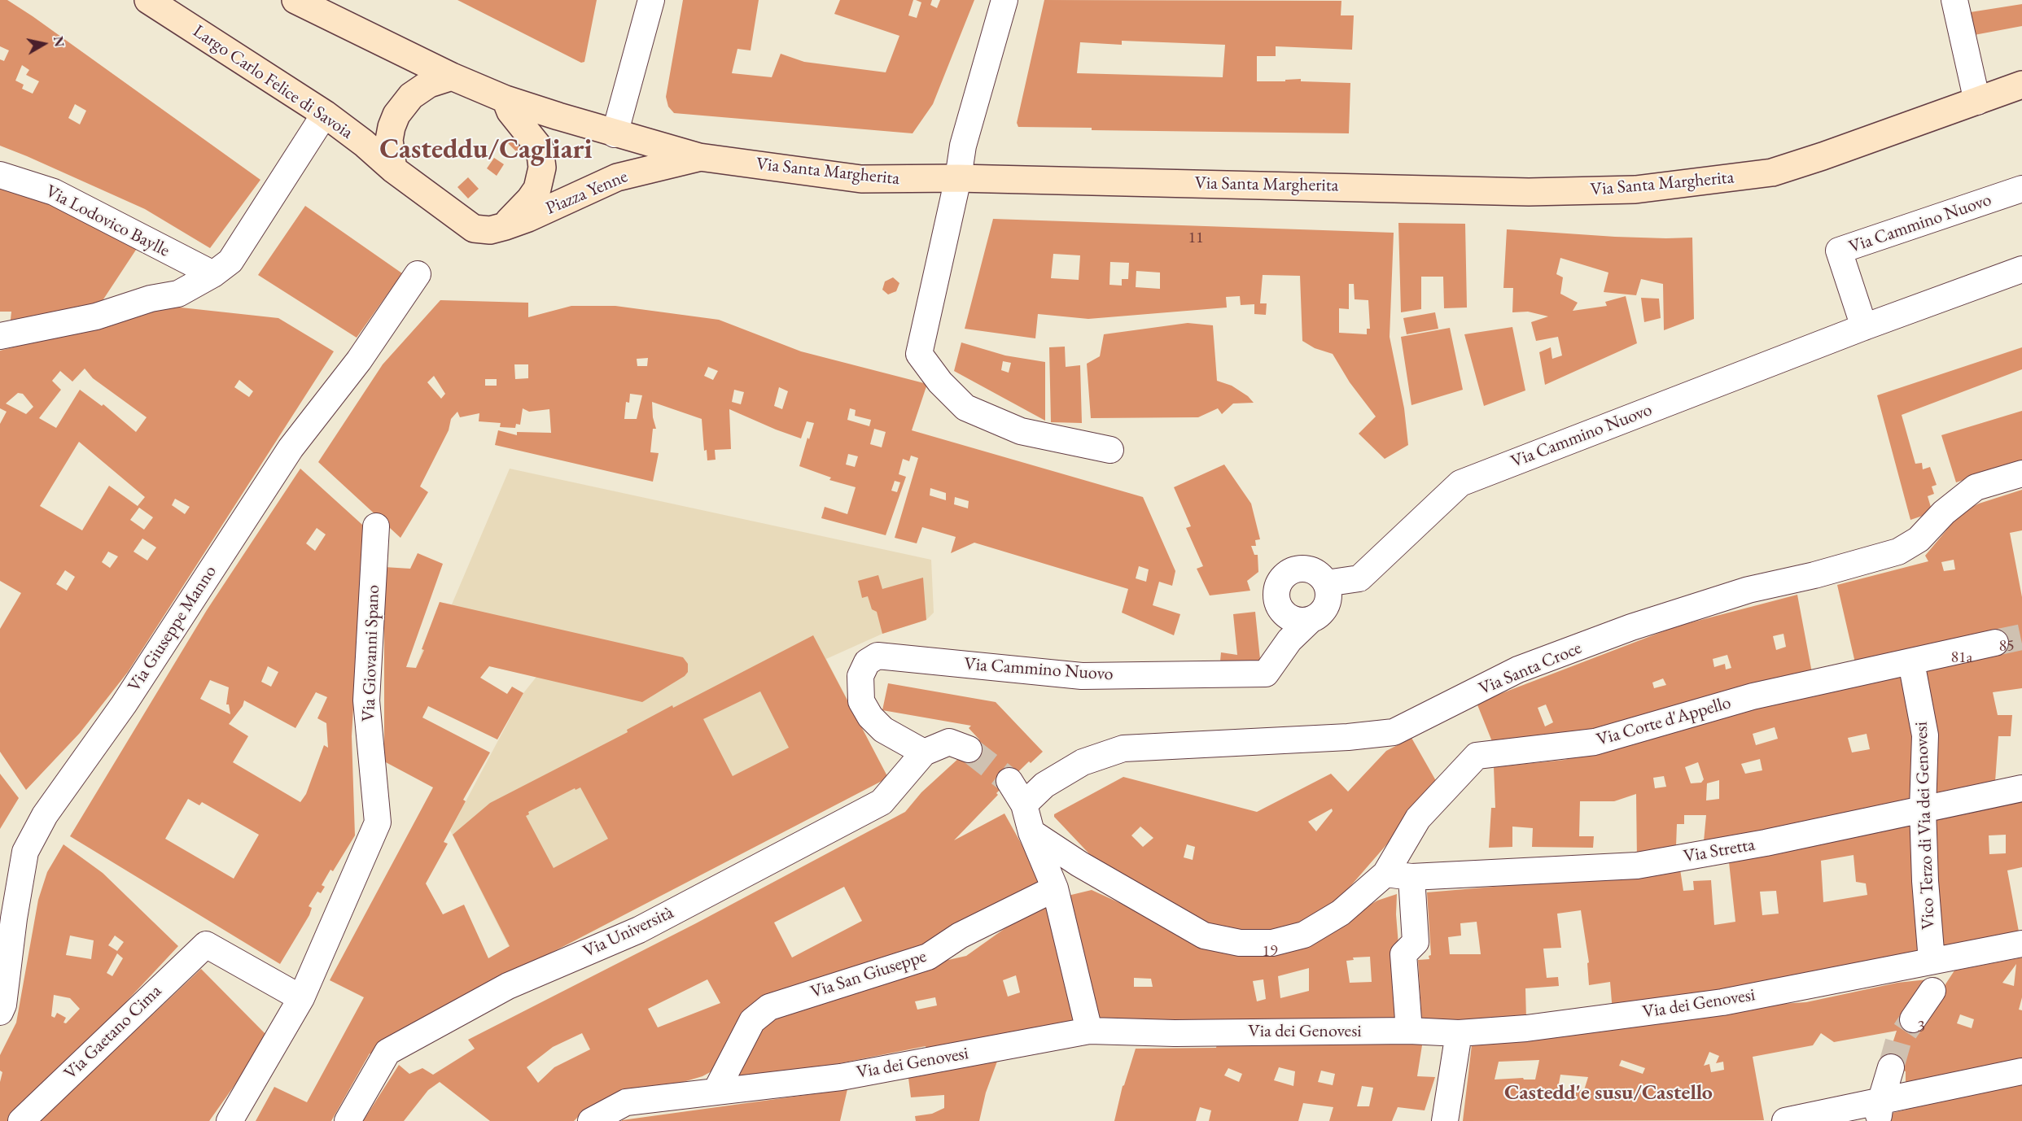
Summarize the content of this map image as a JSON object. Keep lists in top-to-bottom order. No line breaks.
{"streets":{"street":["Largo Carlo Felice di Savoia","Via Santa Margherita","Piazza Yenne","Via Lodovico Baylle","Via Cammino Nuovo","Via Giuseppe Manno","Via Giovanni Spano","Via Santa Croce","Via Corte d'Appello","Vico Terzo di Via dei Genovesi","Via Stretta","Via Università","Via San Giuseppe","Via dei Genovesi","Via Gaetano Cima"]},"crossings":[["Largo Carlo Felice di Savoia","Via Santa Margherita"],["Largo Carlo Felice di Savoia","Piazza Yenne"],["Via Santa Margherita","Piazza Yenne"],["Via Cammino Nuovo","Via Università"],["Via Giovanni Spano","Via Gaetano Cima"],["Via Corte d'Appello","Vico Terzo di Via dei Genovesi"],["Vico Terzo di Via dei Genovesi","Via Stretta"],["Vico Terzo di Via dei Genovesi","Via dei Genovesi"],["Via San Giuseppe","Via dei Genovesi"]],"districts":["Casteddu/Cagliari","Castedd'e susu/Castello"],"house_numbers":["11","85","81a","19","3"],"north":"right"}
